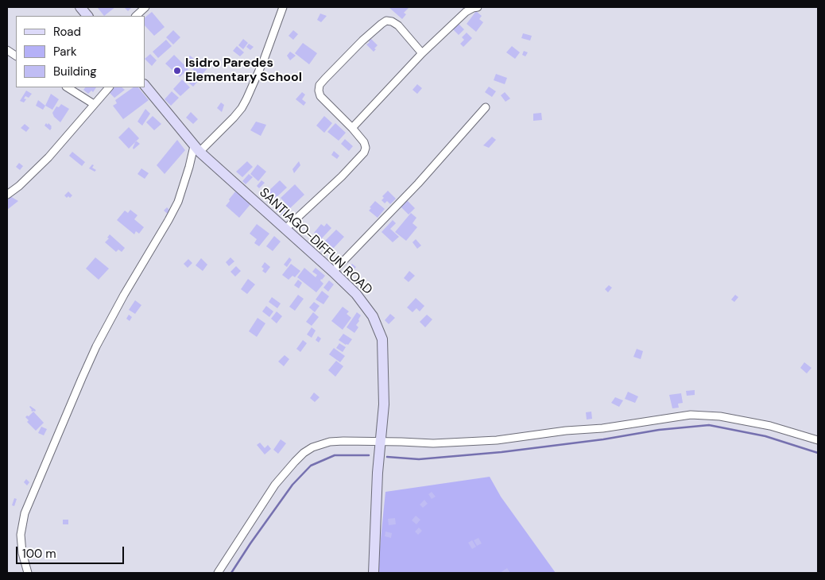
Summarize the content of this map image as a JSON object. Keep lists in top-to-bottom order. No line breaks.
{"streets":{"main road":["SANTIAGO-DIFFUN ROAD"]},"places":["Isidro Paredes Elementary School"],"legend":["Road","Park","Building"],"scale_bar":"100 m"}
